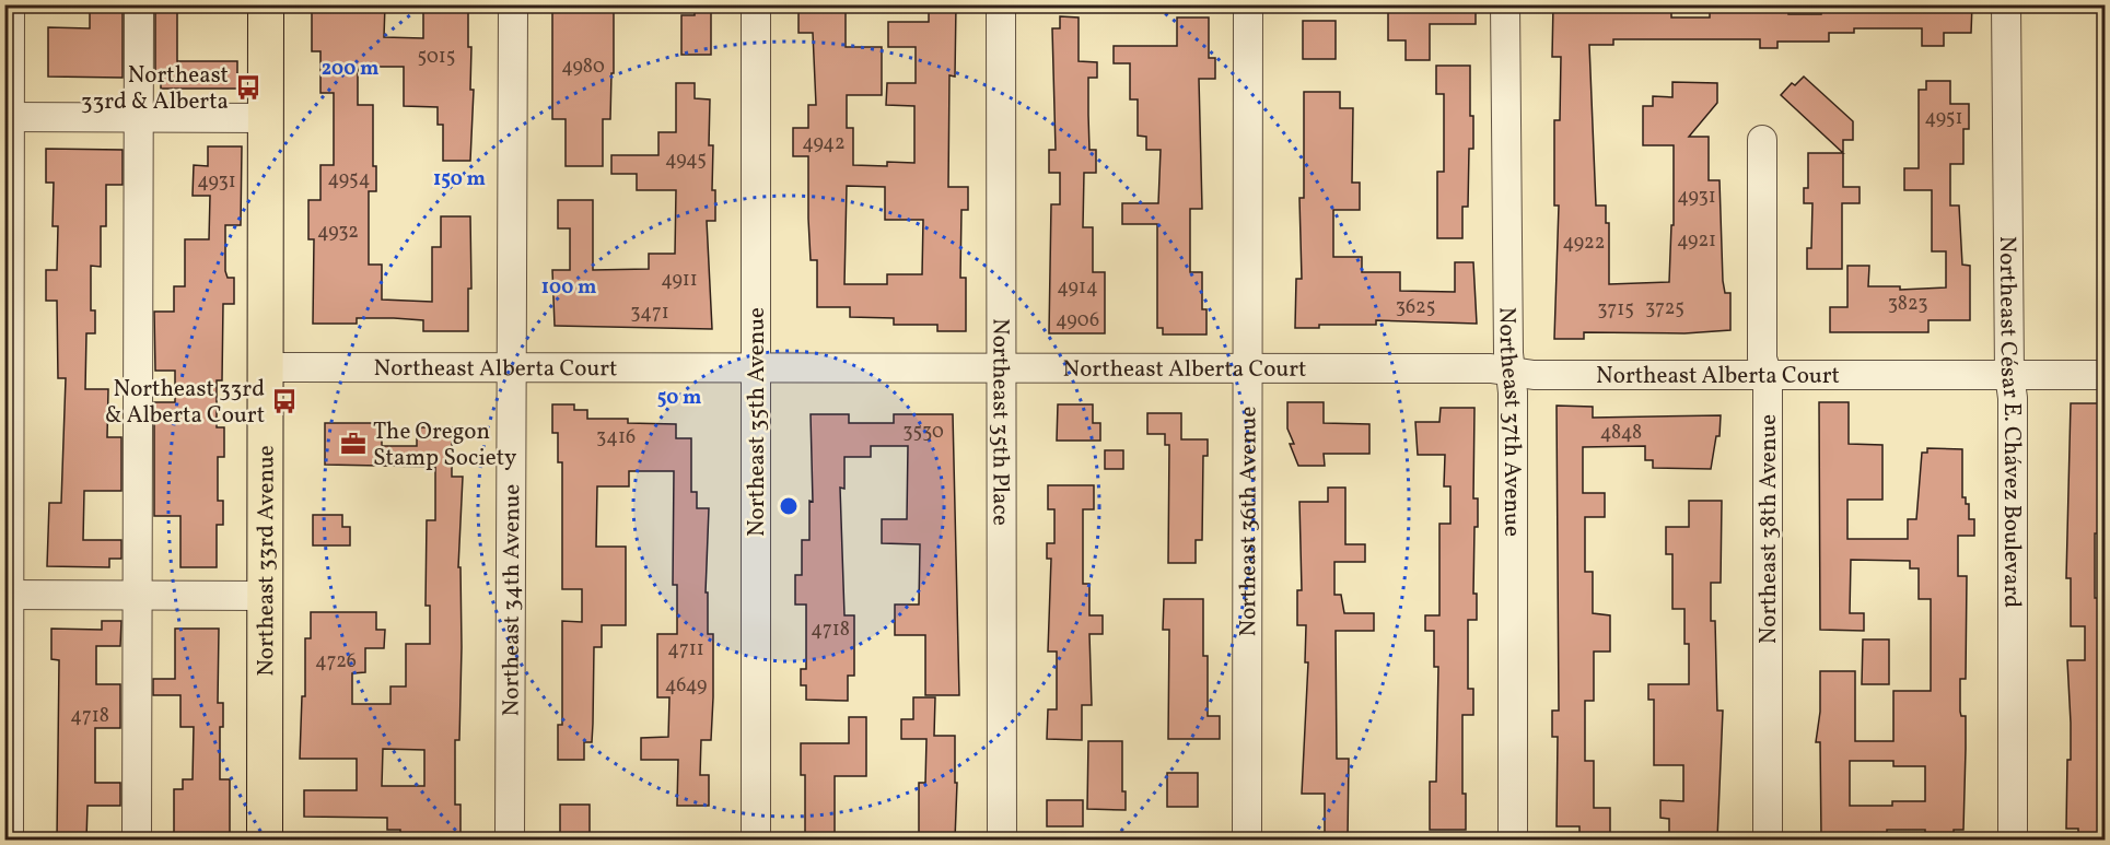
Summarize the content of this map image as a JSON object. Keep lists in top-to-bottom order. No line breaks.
{"streets":{"main road":["Northeast 33rd Avenue"],"street":["Northeast Alberta Court","Northeast 35th Avenue","Northeast 35th Place","Northeast 37th Avenue","Northeast César E. Chávez Boulevard","Northeast 36th Avenue","Northeast 38th Avenue","Northeast 34th Avenue"]},"crossings":[["Northeast Alberta Court","Northeast 35th Avenue"],["Northeast Alberta Court","Northeast 35th Place"],["Northeast Alberta Court","Northeast 37th Avenue"],["Northeast Alberta Court","Northeast César E. Chávez Boulevard"],["Northeast Alberta Court","Northeast 36th Avenue"],["Northeast Alberta Court","Northeast 38th Avenue"],["Northeast Alberta Court","Northeast 33rd Avenue"],["Northeast Alberta Court","Northeast 34th Avenue"]],"places":{"bus stop":["Northeast 33rd & Alberta","Northeast 33rd & Alberta Court"],"office":["The Oregon Stamp Society"]},"house_numbers":["5015","4980","4951","4942","4945","4954","4931","4931","4932","4921","4922","4911","4914","3823","3625","3725","3715","3471","4906","3530","4848","3416","4718","4711","4726","4649","4718"],"rings":["200 m","150 m","100 m","50 m"]}
